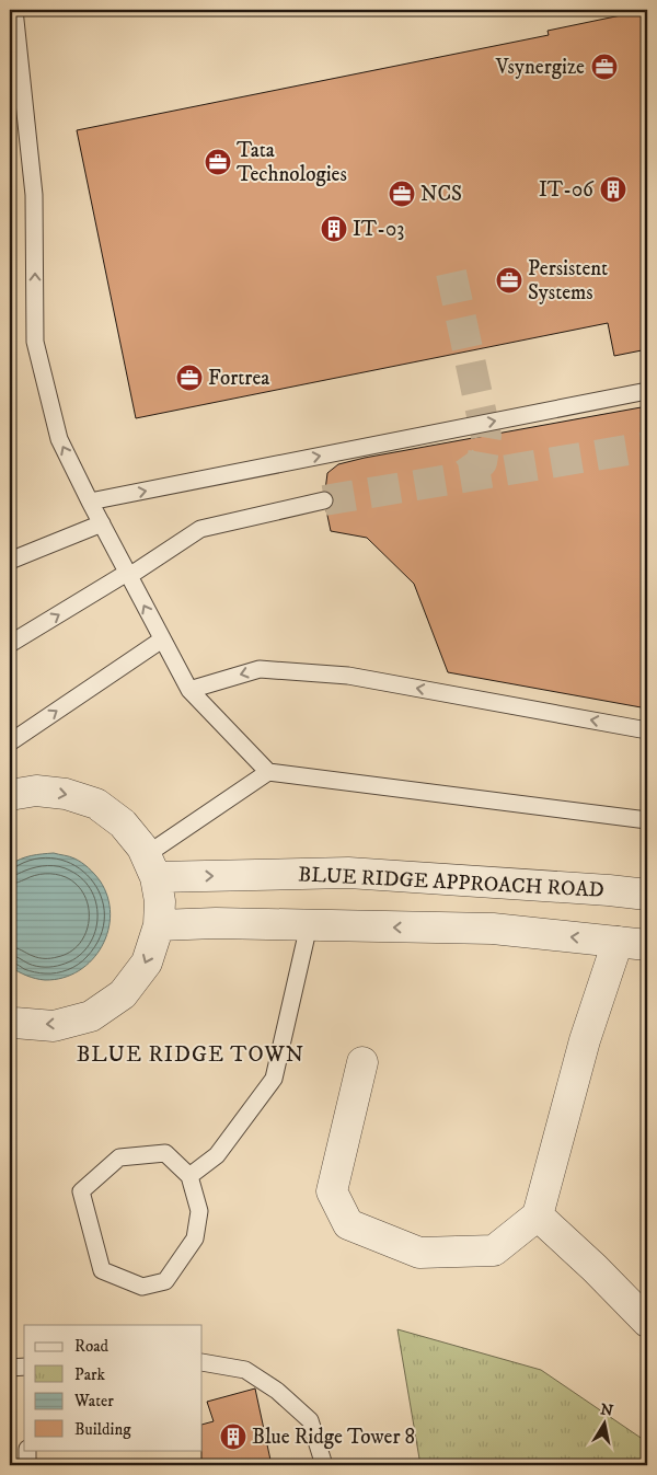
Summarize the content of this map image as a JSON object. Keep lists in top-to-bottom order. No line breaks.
{"streets":{"street":["BLUE RIDGE APPROACH ROAD"]},"districts":["BLUE RIDGE TOWN"],"places":{"office":["Vsynergize","Tata Technologies","NCS","Persistent Systems","Fortrea"],"building":["IT-06","IT-03","Blue Ridge Tower 8"]},"legend":["Road","Park","Water","Building"],"north":"top"}
